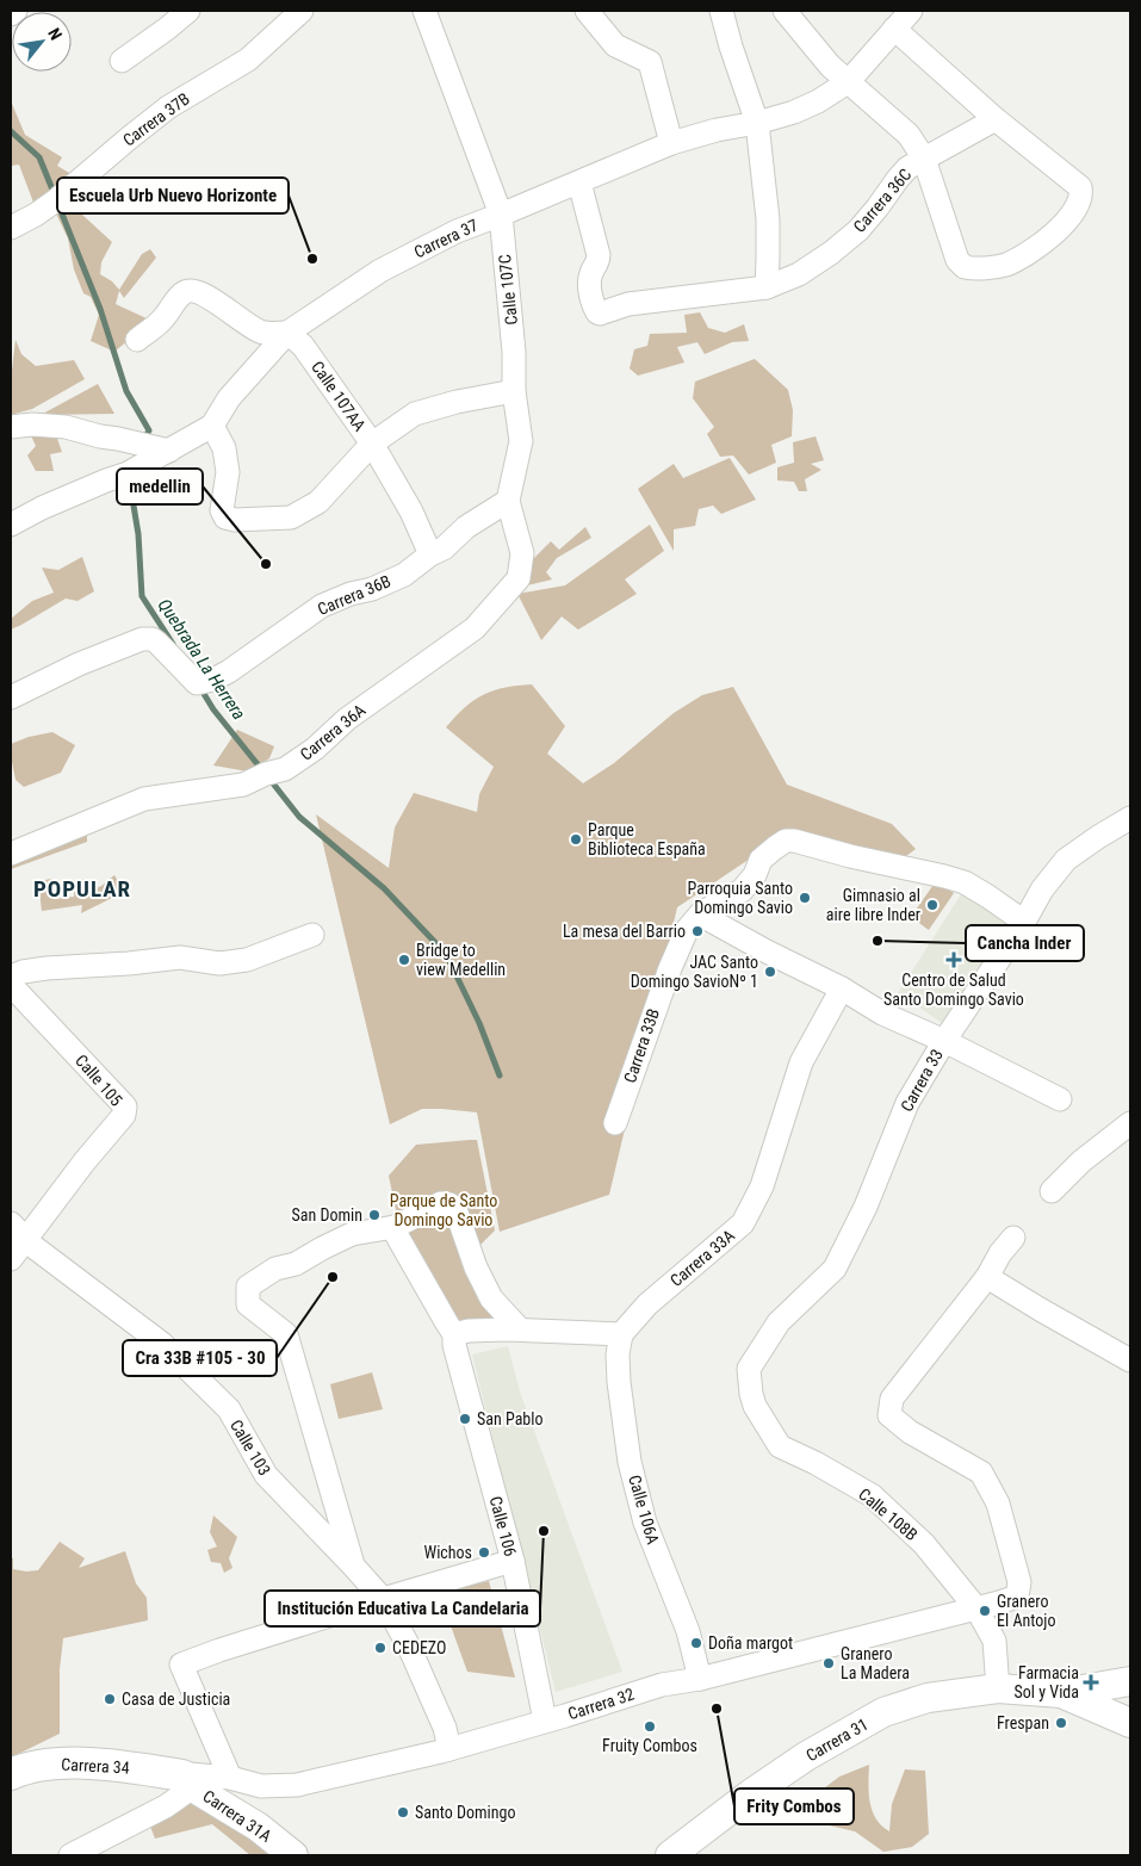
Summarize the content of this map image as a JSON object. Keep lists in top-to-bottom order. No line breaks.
{"streets":{"main road":["Carrera 34"],"street":["Carrera 37B","Carrera 36C","Carrera 37","Calle 107C","Calle 107AA","Carrera 36B","Carrera 36A","Carrera 33B","Calle 105","Carrera 33","Carrera 33A","Calle 103","Calle 106A","Calle 108B","Calle 106","Carrera 32","Carrera 31","Carrera 31A"]},"crossings":[["Carrera 36C","Carrera 37"],["Carrera 37","Calle 107C"],["Carrera 37","Calle 107AA"],["Calle 107C","Carrera 36B"],["Calle 107C","Carrera 36A"],["Calle 107AA","Carrera 36B"],["Carrera 33B","Carrera 33"],["Calle 105","Calle 103"],["Carrera 33","Calle 108B"],["Carrera 33A","Calle 106A"],["Calle 103","Carrera 32"],["Calle 106A","Carrera 32"],["Calle 108B","Carrera 32"],["Calle 108B","Carrera 31"],["Calle 106","Carrera 32"],["Carrera 32","Carrera 34"],["Carrera 32","Carrera 31A"],["Carrera 34","Carrera 31A"]],"districts":["POPULAR"],"water":["Quebrada La Herrera"],"parks":["Parque de Santo Domingo Savio"],"places":{"other":["Escuela Urb Nuevo Horizonte","medellin","Parque Biblioteca España","Parroquia Santo Domingo Savio","Gimnasio al aire libre Inder","La mesa del Barrio","Cancha Inder","Bridge to view Medellin","JAC Santo Domingo SavioNº 1","San Domin","Cra 33B #105 - 30","San Pablo","Institución Educativa La Candelaria","Wichos","Granero El Antojo","Doña margot","CEDEZO","Granero La Madera","Casa de Justicia","Frity Combos","Frespan","Fruity Combos","Santo Domingo"],"health":["Centro de Salud Santo Domingo Savio","Farmacia Sol y Vida"]},"north":"top right"}
